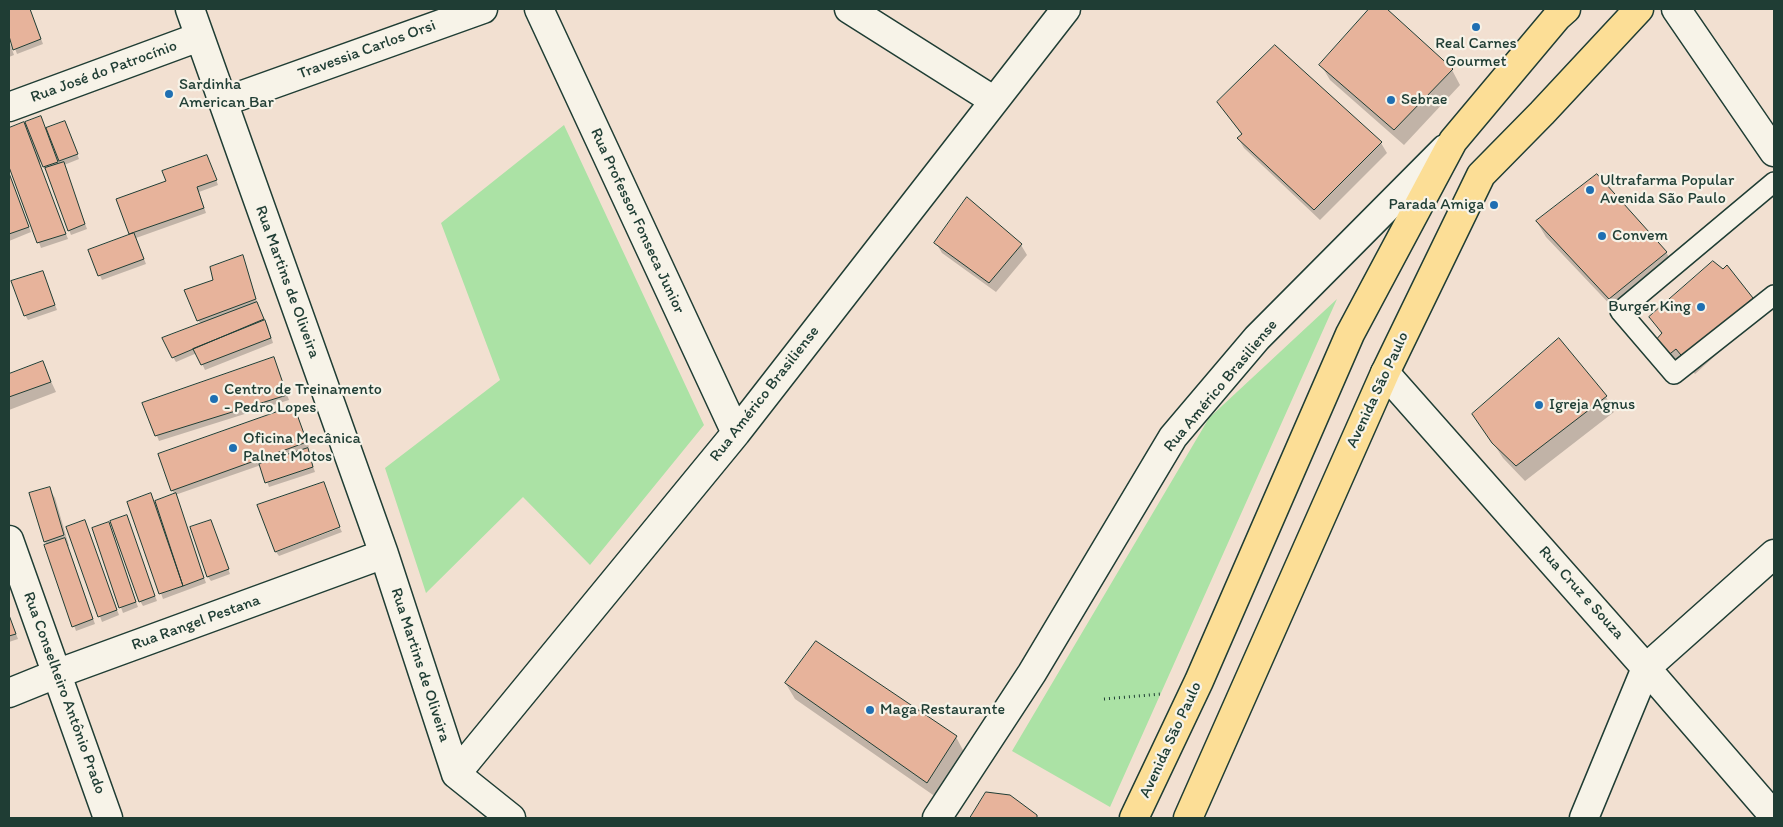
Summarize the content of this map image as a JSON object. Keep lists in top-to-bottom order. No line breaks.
{"streets":{"main road":["Avenida São Paulo"],"street":["Travessia Carlos Orsi","Rua José do Patrocínio","Rua Professor Fonseca Junior","Rua Martins de Oliveira","Rua Américo Brasiliense","Rua Cruz e Souza","Rua Rangel Pestana","Rua Conselheiro Antônio Prado"]},"crossings":[["Travessia Carlos Orsi","Rua Martins de Oliveira"],["Rua José do Patrocínio","Rua Martins de Oliveira"],["Rua Professor Fonseca Junior","Rua Américo Brasiliense"],["Rua Martins de Oliveira","Rua Américo Brasiliense"],["Rua Martins de Oliveira","Rua Rangel Pestana"],["Rua Américo Brasiliense","Avenida São Paulo"],["Avenida São Paulo","Rua Cruz e Souza"],["Rua Rangel Pestana","Rua Conselheiro Antônio Prado"]],"places":["Real Carnes Gourmet","Sardinha American Bar","Sebrae","Ultrafarma Popular Avenida São Paulo","Parada Amiga","Convem","Burger King","Centro de Treinamento - Pedro Lopes","Igreja Agnus","Oficina Mecânica Palnet Motos","Maga Restaurante"]}
